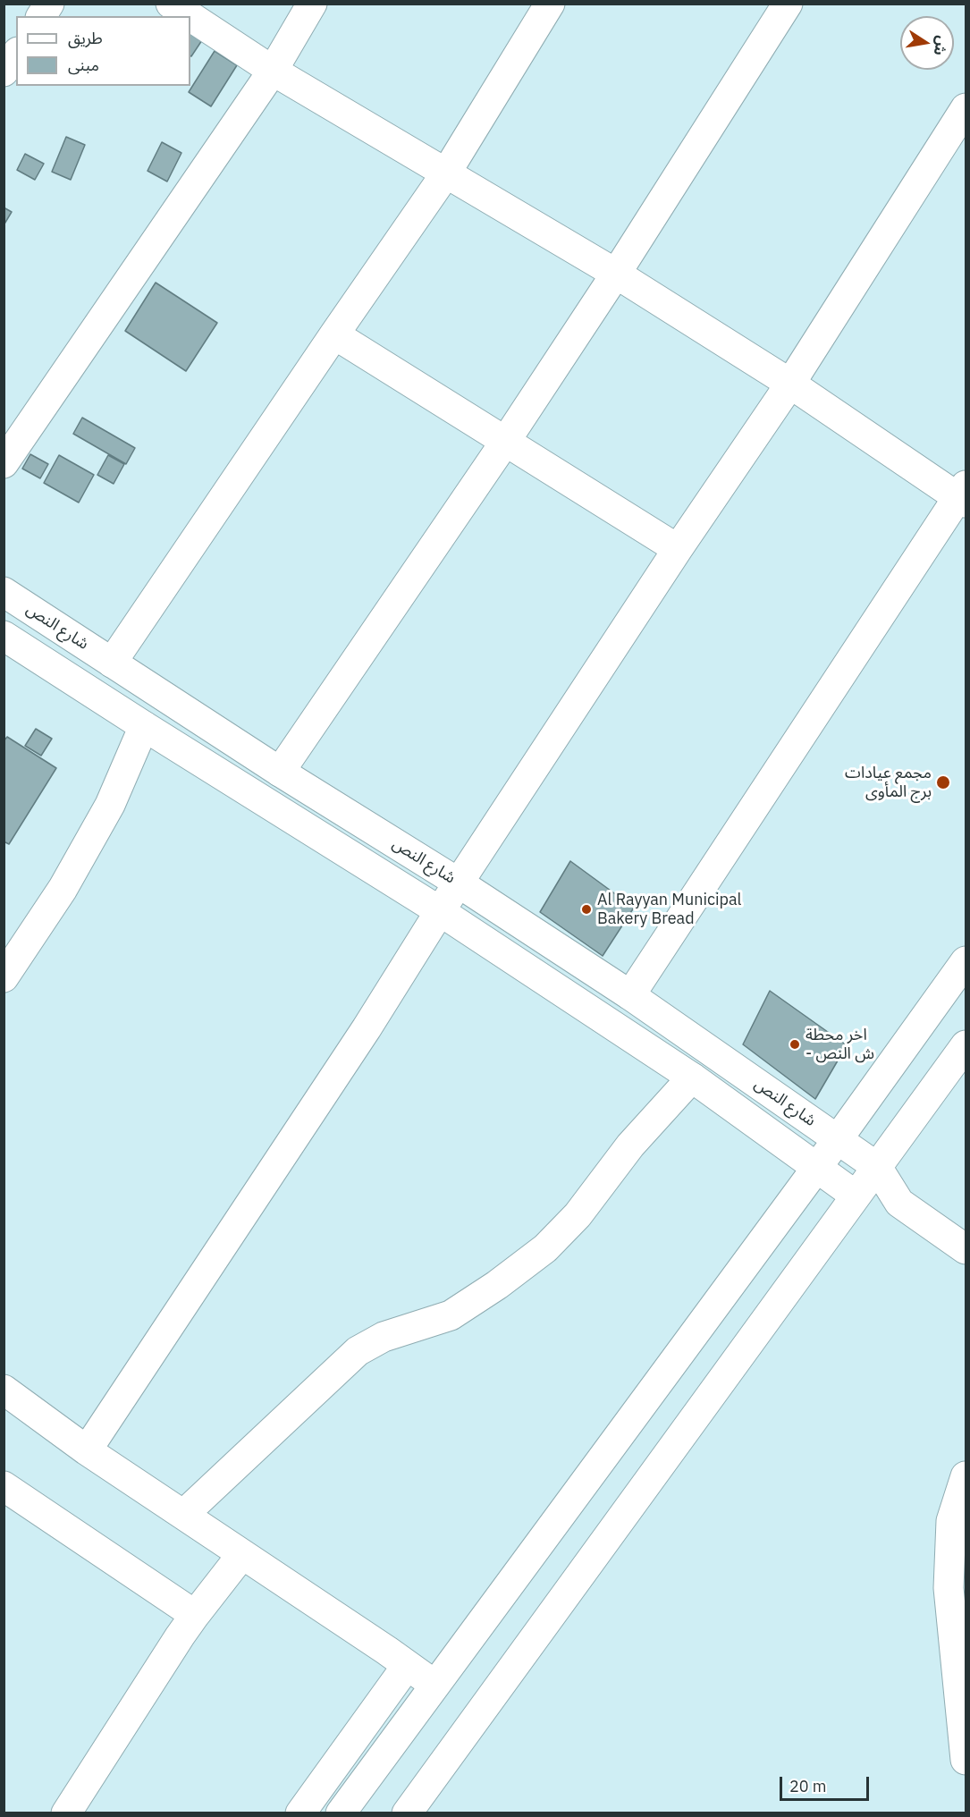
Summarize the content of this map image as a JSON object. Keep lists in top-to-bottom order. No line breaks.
{"streets":{"street":["شارع النص"]},"places":["مجمع عيادات برج المأوى","Al Rayyan Municipal Bakery Bread","اخر محطة - ش النص"],"legend":["طريق","مبنى"],"scale_bar":"20 m","north":"right"}
